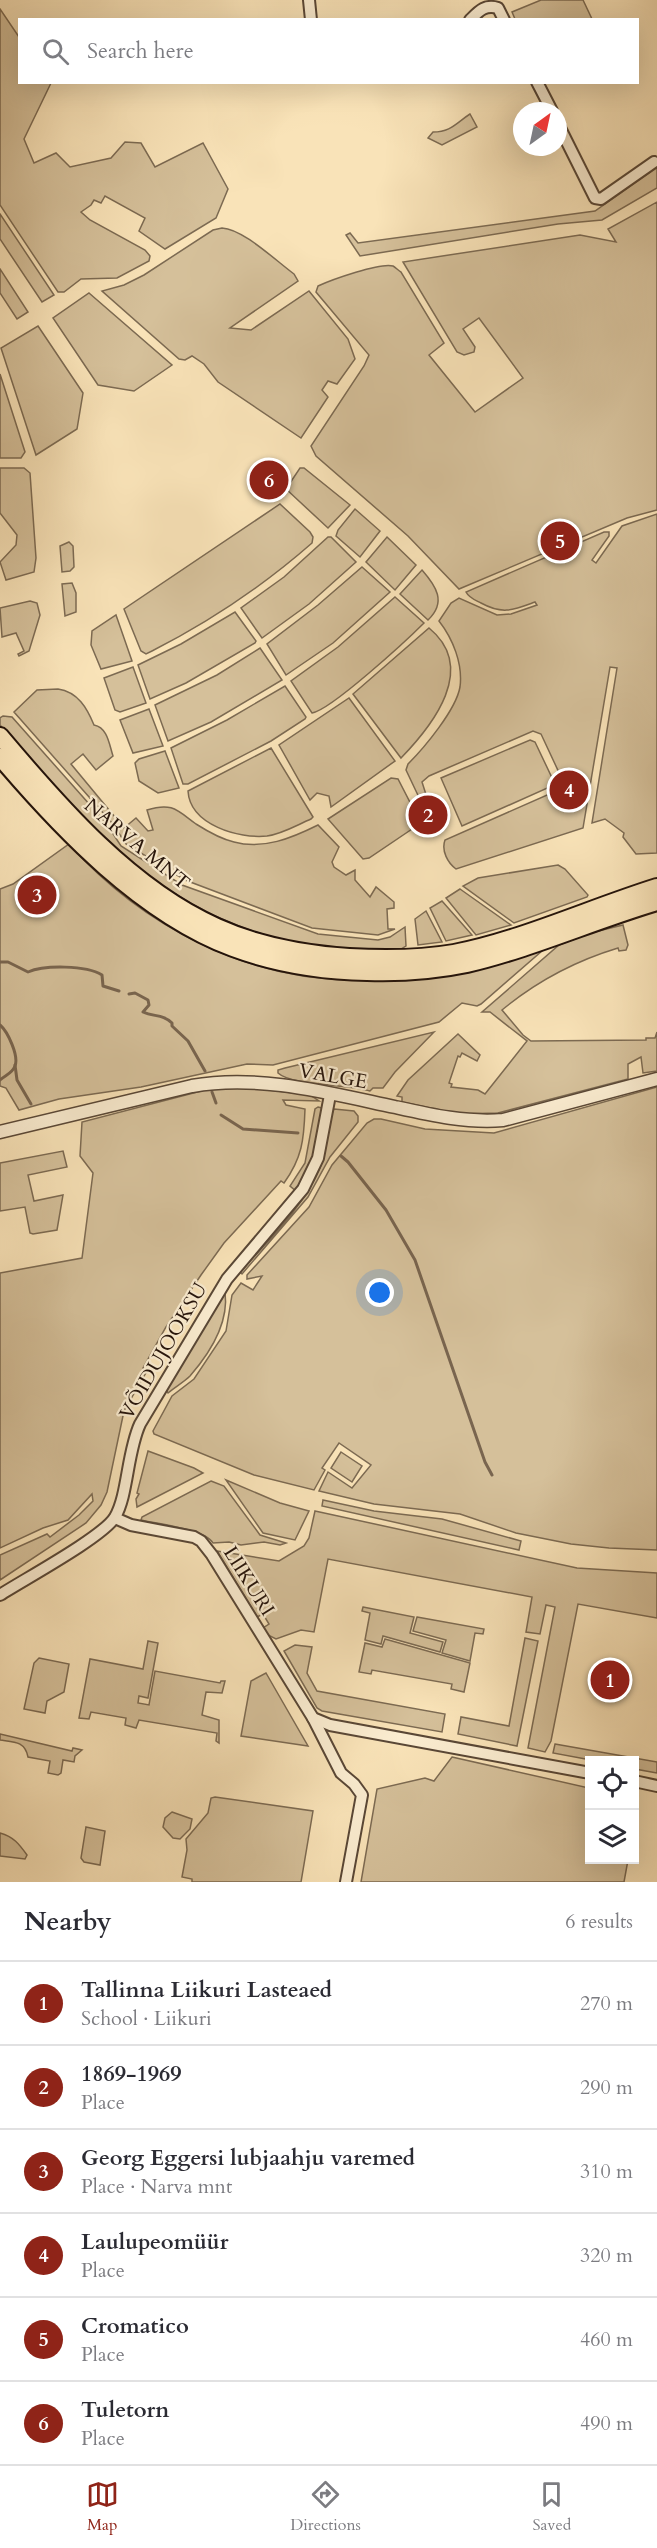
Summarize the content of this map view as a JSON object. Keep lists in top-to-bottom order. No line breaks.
{"streets":{"main road":["NARVA MNT"],"street":["VALGE","VÕIDUJOOKSU","LIIKURI"]},"crossings":[["VALGE","VÕIDUJOOKSU"],["VÕIDUJOOKSU","LIIKURI"]],"north":"top right","page":{"search":"Search here","pins":["6","5","4","2","3","1"],"heading":["Nearby","6 results"],"list":[{"mark":"1","name":"Tallinna Liikuri Lasteaed","note":"School · Liikuri","value":"270 m"},{"mark":"2","name":"1869-1969","note":"Place","value":"290 m"},{"mark":"3","name":"Georg Eggersi lubjaahju varemed","note":"Place · Narva mnt","value":"310 m"},{"mark":"4","name":"Laulupeomüür","note":"Place","value":"320 m"},{"mark":"5","name":"Cromatico","note":"Place","value":"460 m"},{"mark":"6","name":"Tuletorn","note":"Place","value":"490 m"}],"nav":["Map","Directions","Saved"]}}
